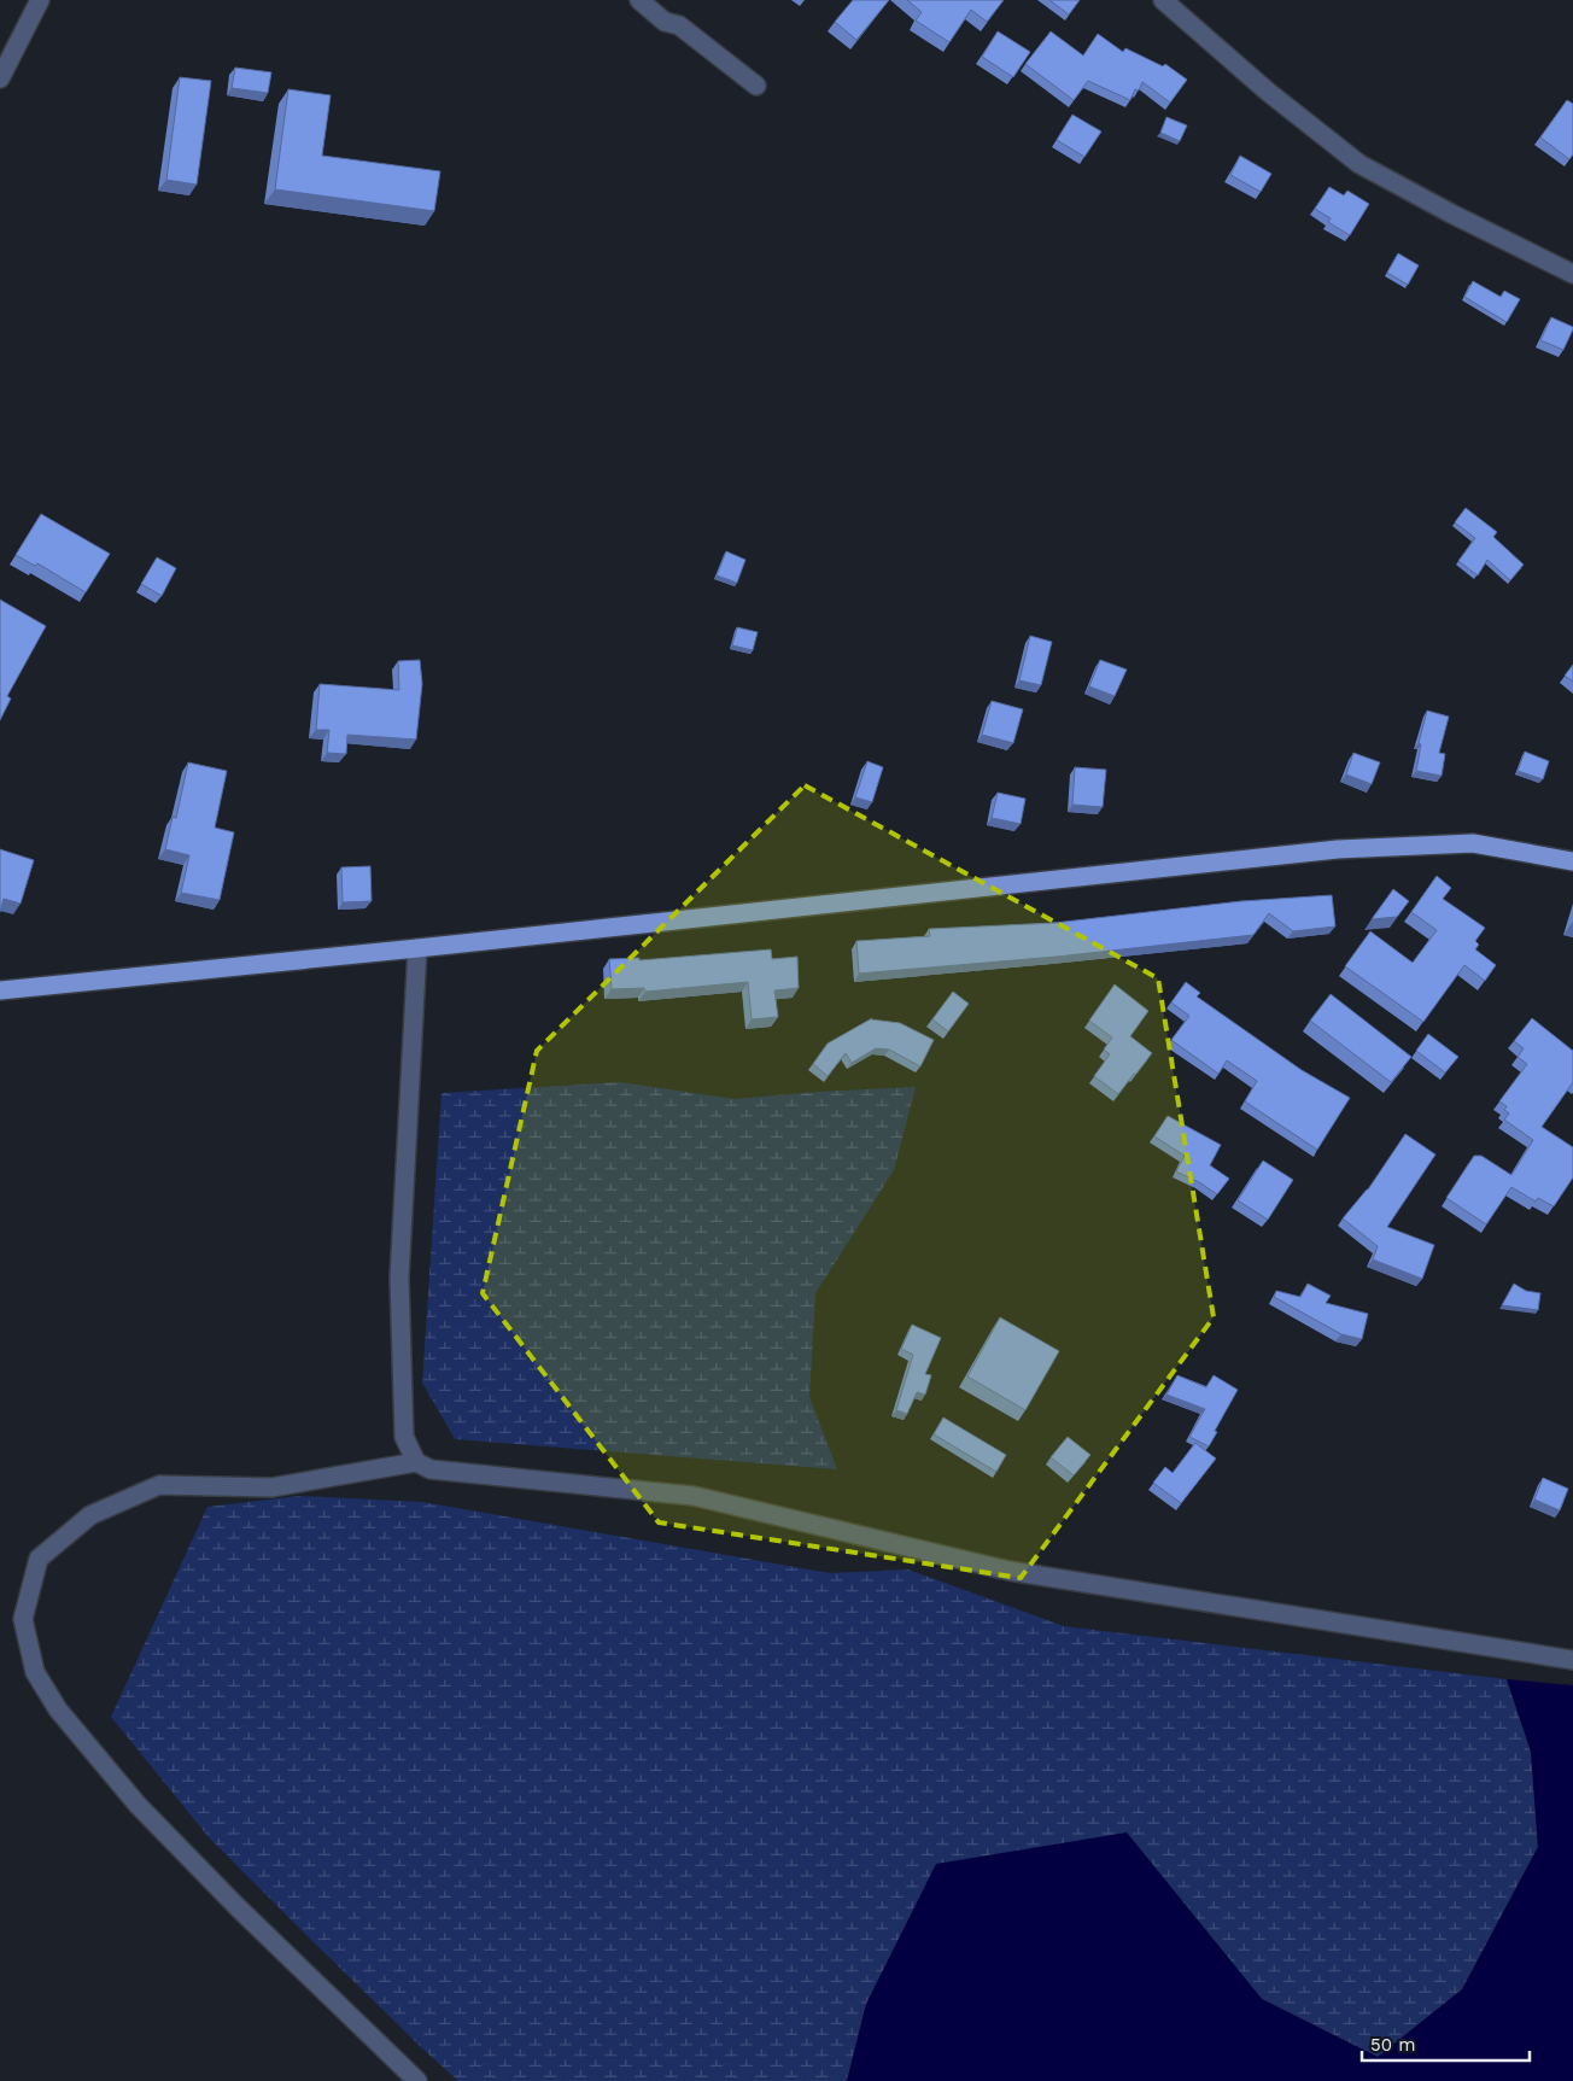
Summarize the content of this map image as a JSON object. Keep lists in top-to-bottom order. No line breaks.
{"scale_bar":"50 m"}
